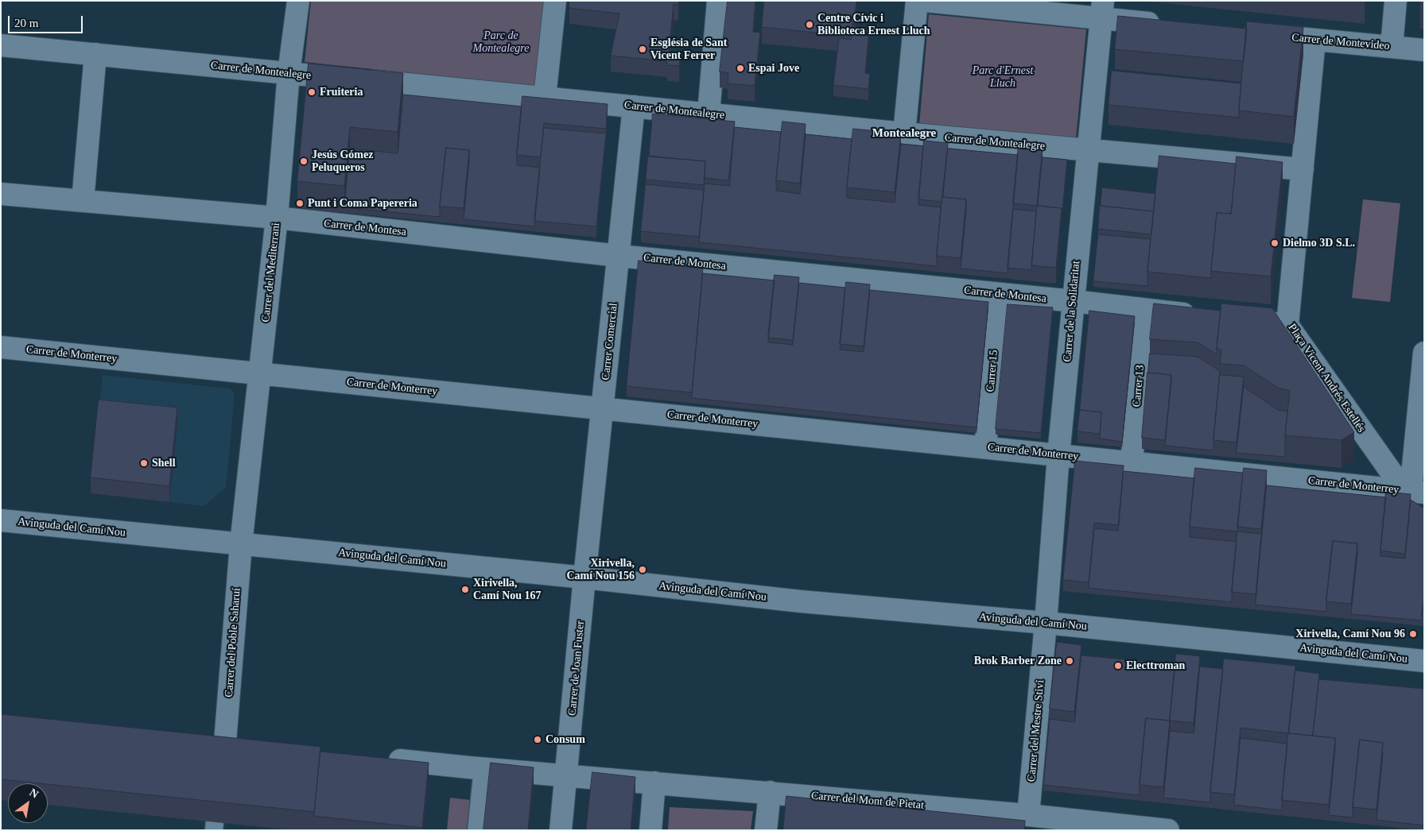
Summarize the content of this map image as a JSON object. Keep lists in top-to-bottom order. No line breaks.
{"streets":{"street":["Carrer de Montevideo","Carrer de Montealegre","Carrer de Montesa","Carrer del Mediterrani","Carrer de la Solidaritat","Carrer Comercial","Carrer de Monterrey","Carrer 15","Plaça Vicent Andrés Estellés","Carrer 13","Avinguda del Camí Nou","Carrer del Poble Saharuí","Carrer de Joan Fuster","Carrer del Mestre Stivi","Carrer del Mont de Pietat"]},"crossings":[["Carrer de Montevideo","Plaça Vicent Andrés Estellés"],["Carrer de Montealegre","Carrer del Mediterrani"],["Carrer de Montealegre","Carrer de la Solidaritat"],["Carrer de Montealegre","Carrer Comercial"],["Carrer de Montealegre","Plaça Vicent Andrés Estellés"],["Carrer de Montesa","Carrer del Mediterrani"],["Carrer de Montesa","Carrer de la Solidaritat"],["Carrer de Montesa","Carrer Comercial"],["Carrer de Montesa","Carrer 15"],["Carrer de Montesa","Carrer 13"],["Carrer del Mediterrani","Carrer de Monterrey"],["Carrer del Mediterrani","Avinguda del Camí Nou"],["Carrer del Mediterrani","Carrer del Poble Saharuí"],["Carrer de la Solidaritat","Carrer de Monterrey"],["Carrer de la Solidaritat","Avinguda del Camí Nou"],["Carrer de la Solidaritat","Carrer del Mestre Stivi"],["Carrer Comercial","Carrer de Monterrey"],["Carrer Comercial","Avinguda del Camí Nou"],["Carrer Comercial","Carrer de Joan Fuster"],["Carrer de Monterrey","Carrer 15"],["Carrer de Monterrey","Plaça Vicent Andrés Estellés"],["Carrer de Monterrey","Carrer 13"],["Avinguda del Camí Nou","Carrer del Poble Saharuí"],["Avinguda del Camí Nou","Carrer de Joan Fuster"],["Avinguda del Camí Nou","Carrer del Mestre Stivi"],["Carrer de Joan Fuster","Carrer del Mont de Pietat"],["Carrer del Mestre Stivi","Carrer del Mont de Pietat"]],"districts":["Montealegre"],"parks":["Parc de Montealegre","Parc d'Ernest Lluch"],"places":["Centre Cívic i Biblioteca Ernest Lluch","Església de Sant Vicent Ferrer","Espai Jove","Fruiteria","Jesús Gómez Peluqueros","Punt i Coma Papereria","Dielmo 3D S.L.","Shell","Xirivella, Camí Nou 156","Xirivella, Camí Nou 167","Xirivella, Camí Nou 96","Brok Barber Zone","Electtroman","Consum"],"scale_bar":"20 m","north":"top right"}
